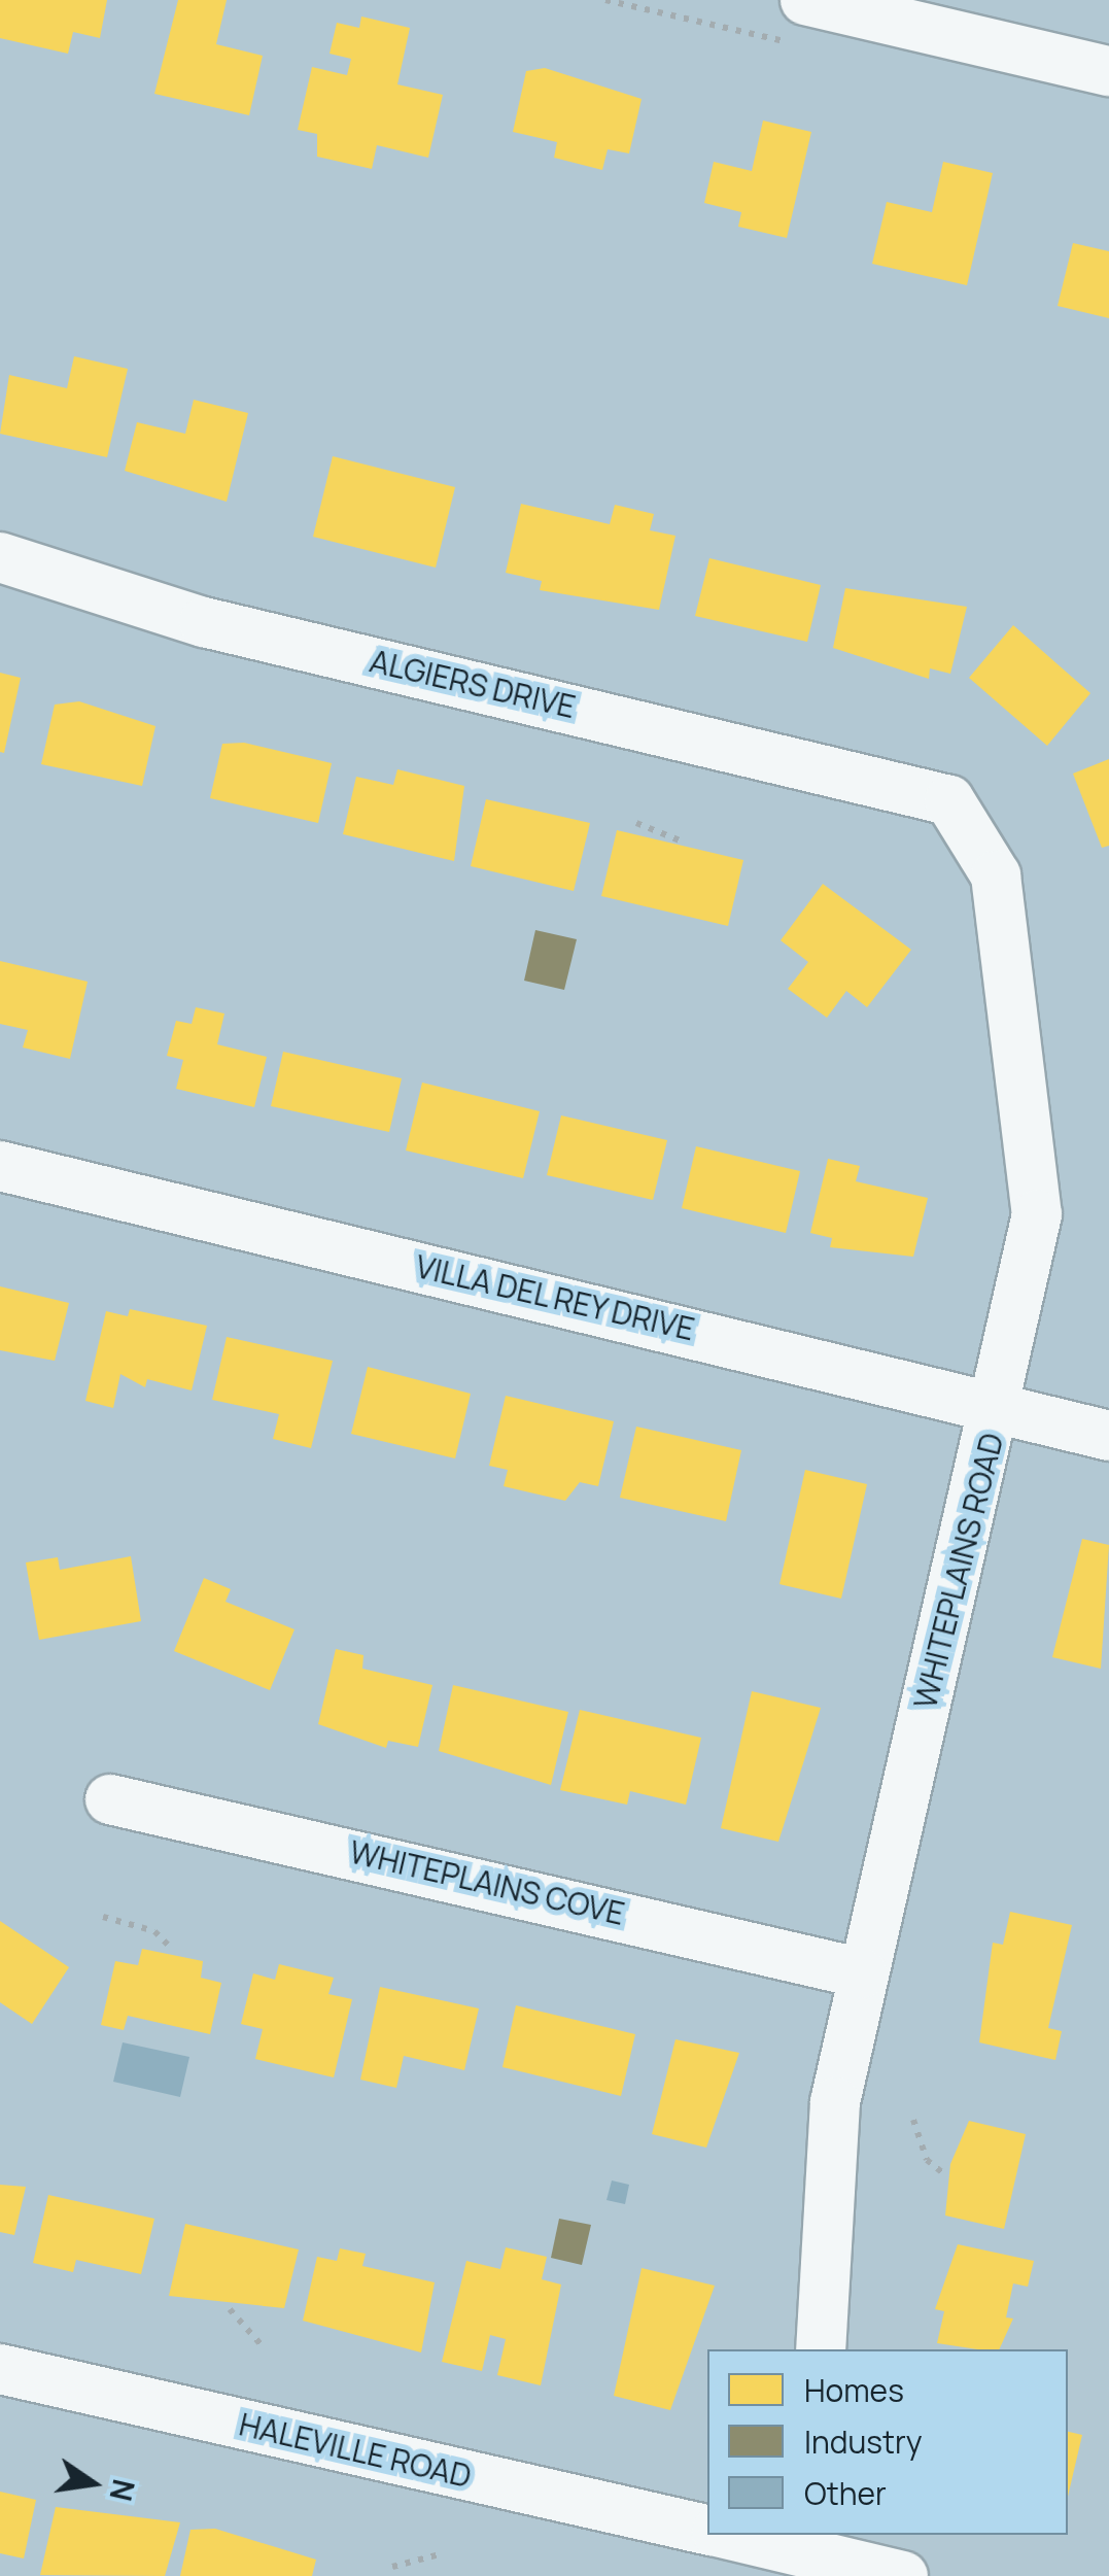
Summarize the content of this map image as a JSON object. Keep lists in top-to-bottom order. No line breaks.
{"streets":{"street":["ALGIERS DRIVE","VILLA DEL REY DRIVE","WHITEPLAINS ROAD","WHITEPLAINS COVE","HALEVILLE ROAD"]},"crossings":[["ALGIERS DRIVE","WHITEPLAINS ROAD"],["VILLA DEL REY DRIVE","WHITEPLAINS ROAD"],["WHITEPLAINS ROAD","WHITEPLAINS COVE"]],"legend":["Homes","Industry","Other"],"north":"right"}
